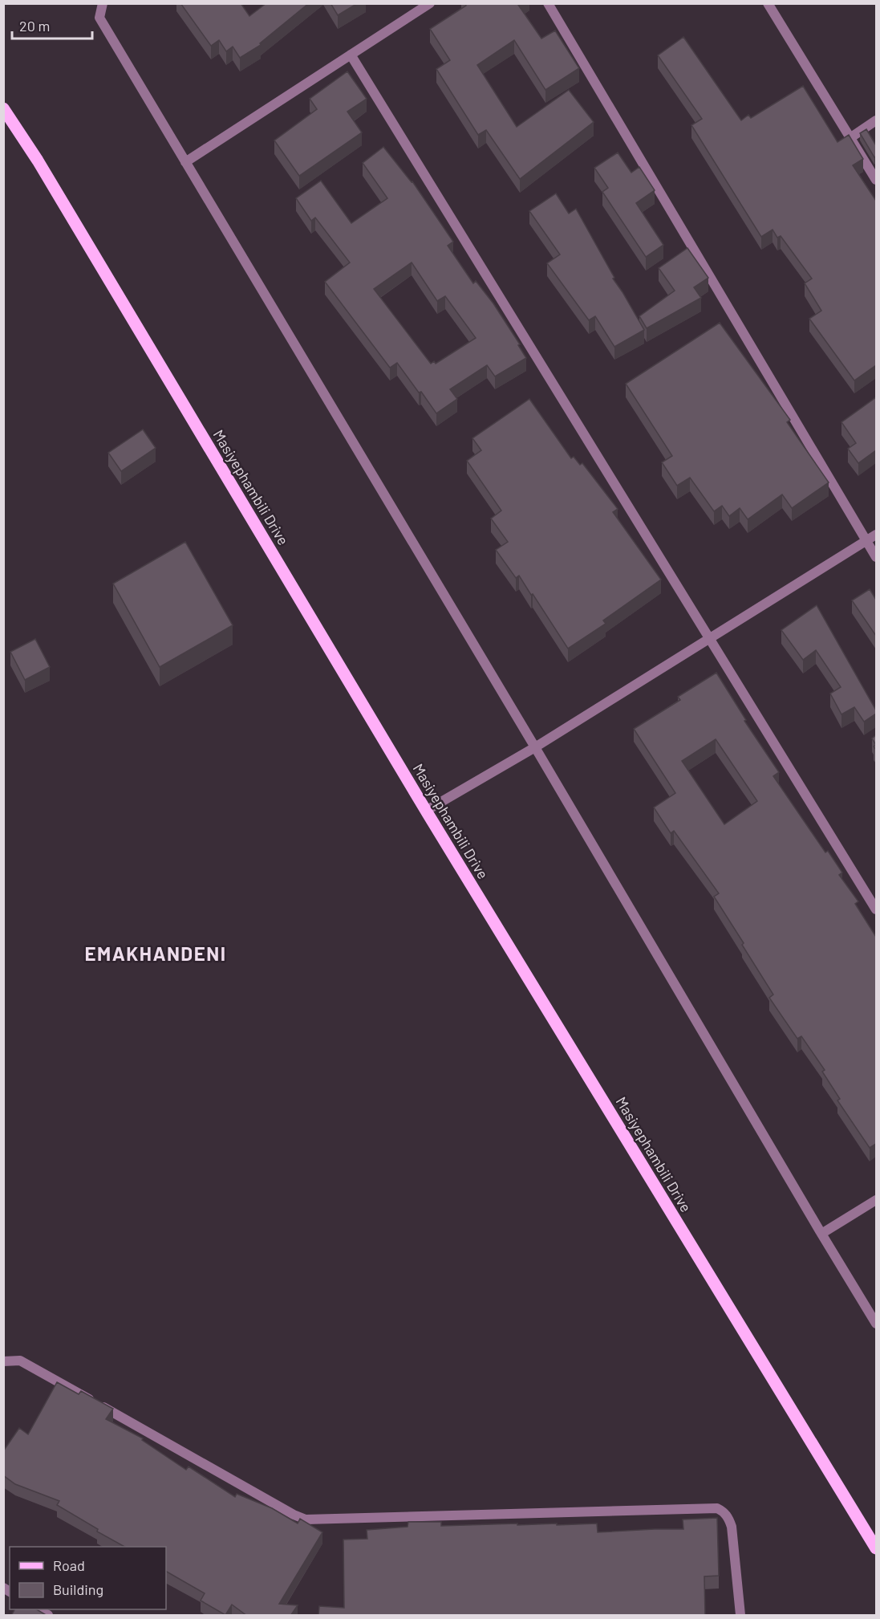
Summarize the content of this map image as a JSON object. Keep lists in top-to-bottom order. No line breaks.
{"streets":{"main road":["Masiyephambili Drive"]},"districts":["EMAKHANDENI"],"legend":["Road","Building"],"scale_bar":"20 m"}
